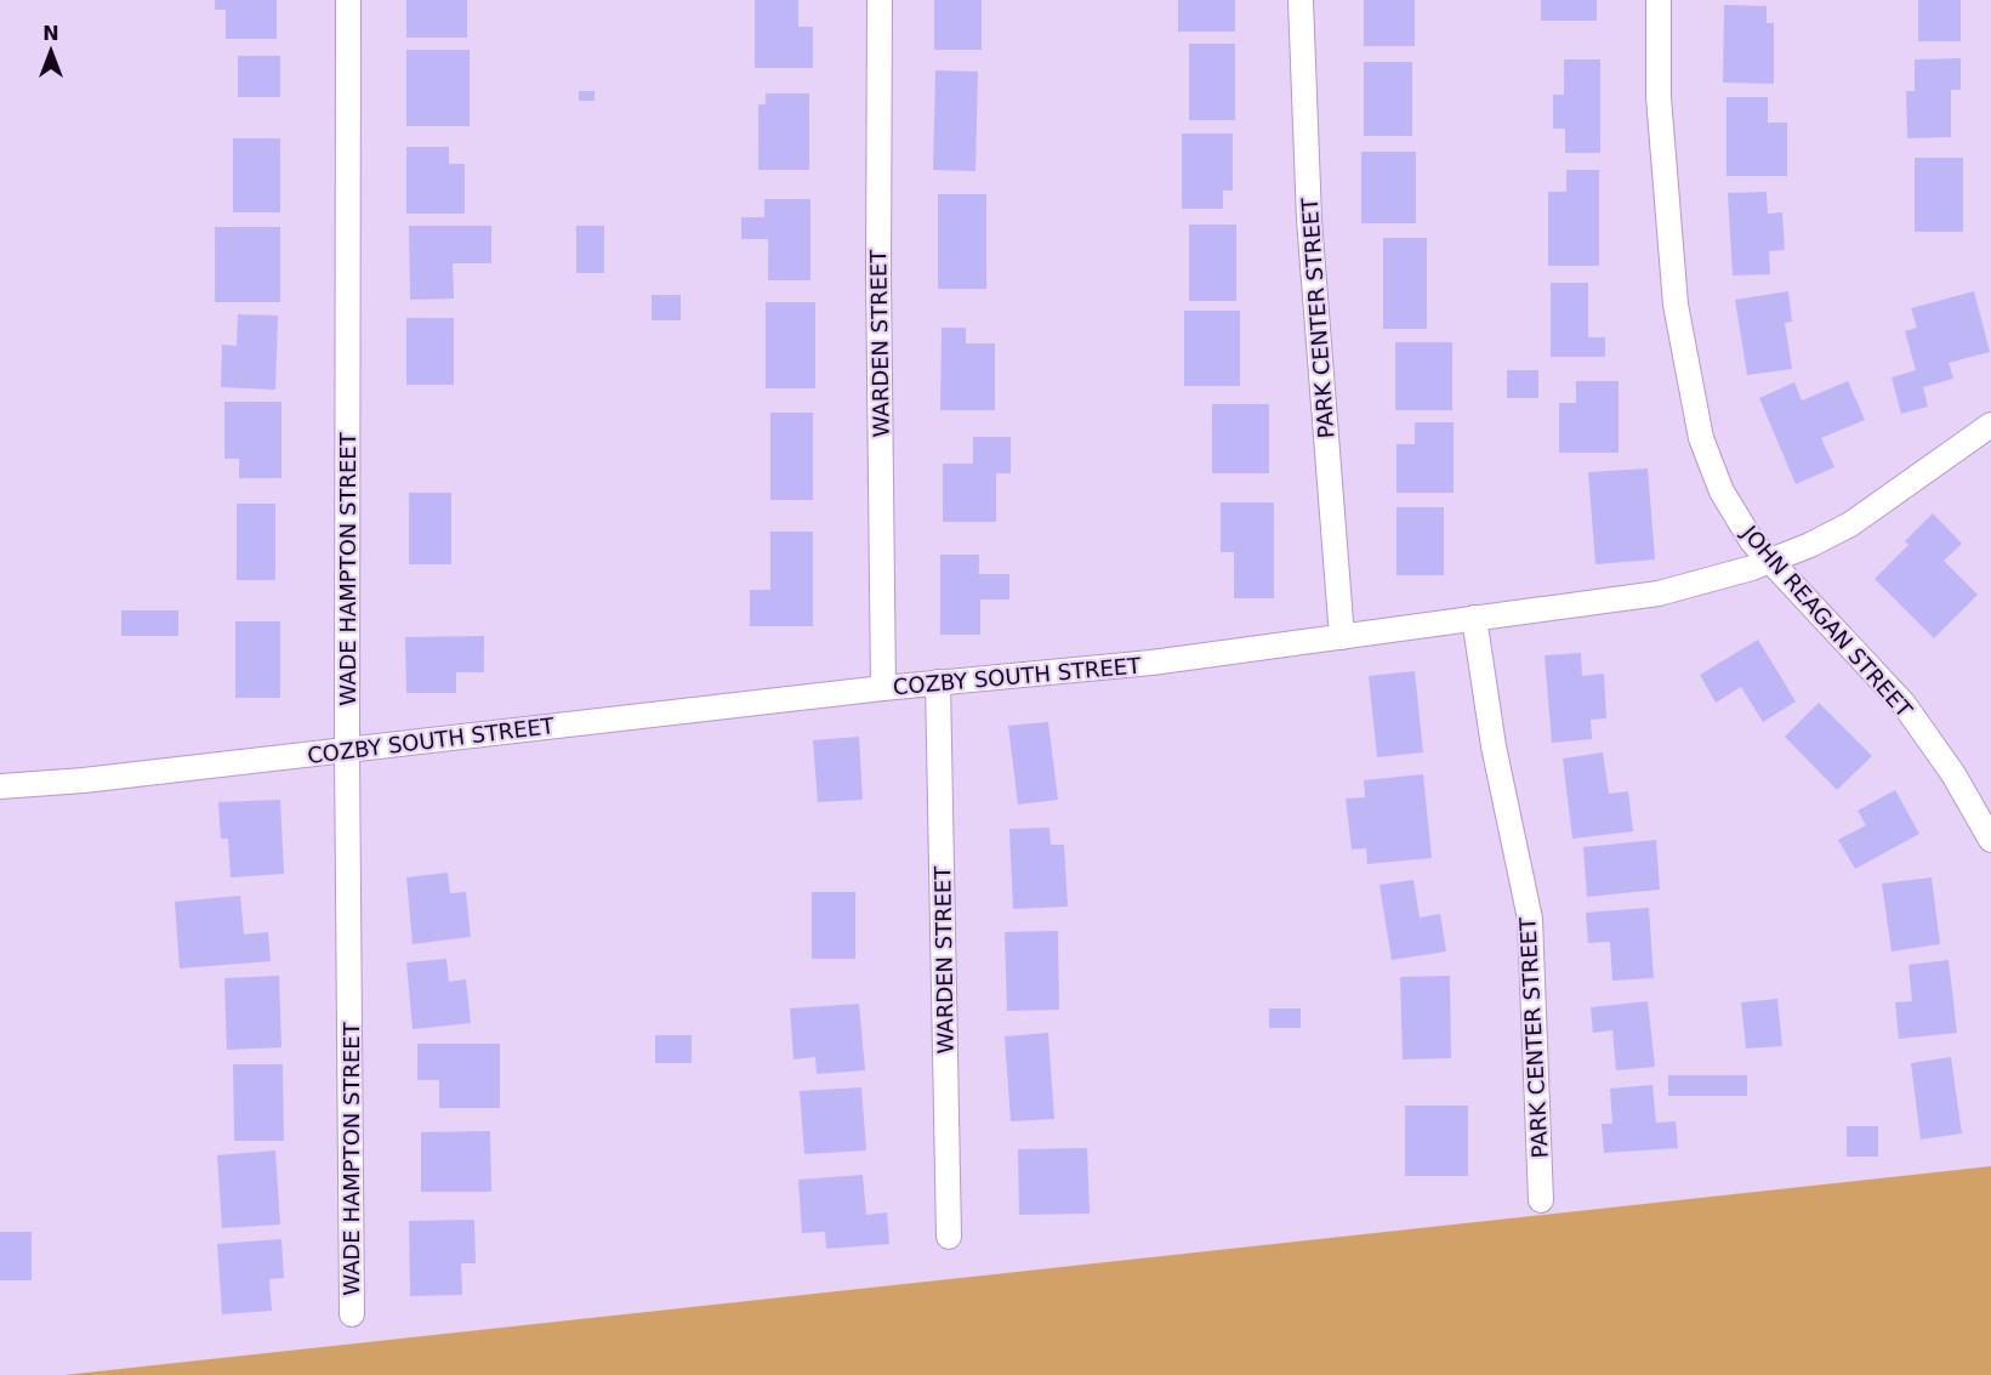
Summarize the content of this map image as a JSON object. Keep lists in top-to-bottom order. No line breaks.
{"streets":{"street":["PARK CENTER STREET","WARDEN STREET","WADE HAMPTON STREET","JOHN REAGAN STREET","COZBY SOUTH STREET"]},"crossings":[["PARK CENTER STREET","COZBY SOUTH STREET"],["WARDEN STREET","COZBY SOUTH STREET"],["WADE HAMPTON STREET","COZBY SOUTH STREET"],["JOHN REAGAN STREET","COZBY SOUTH STREET"]],"north":"top"}
